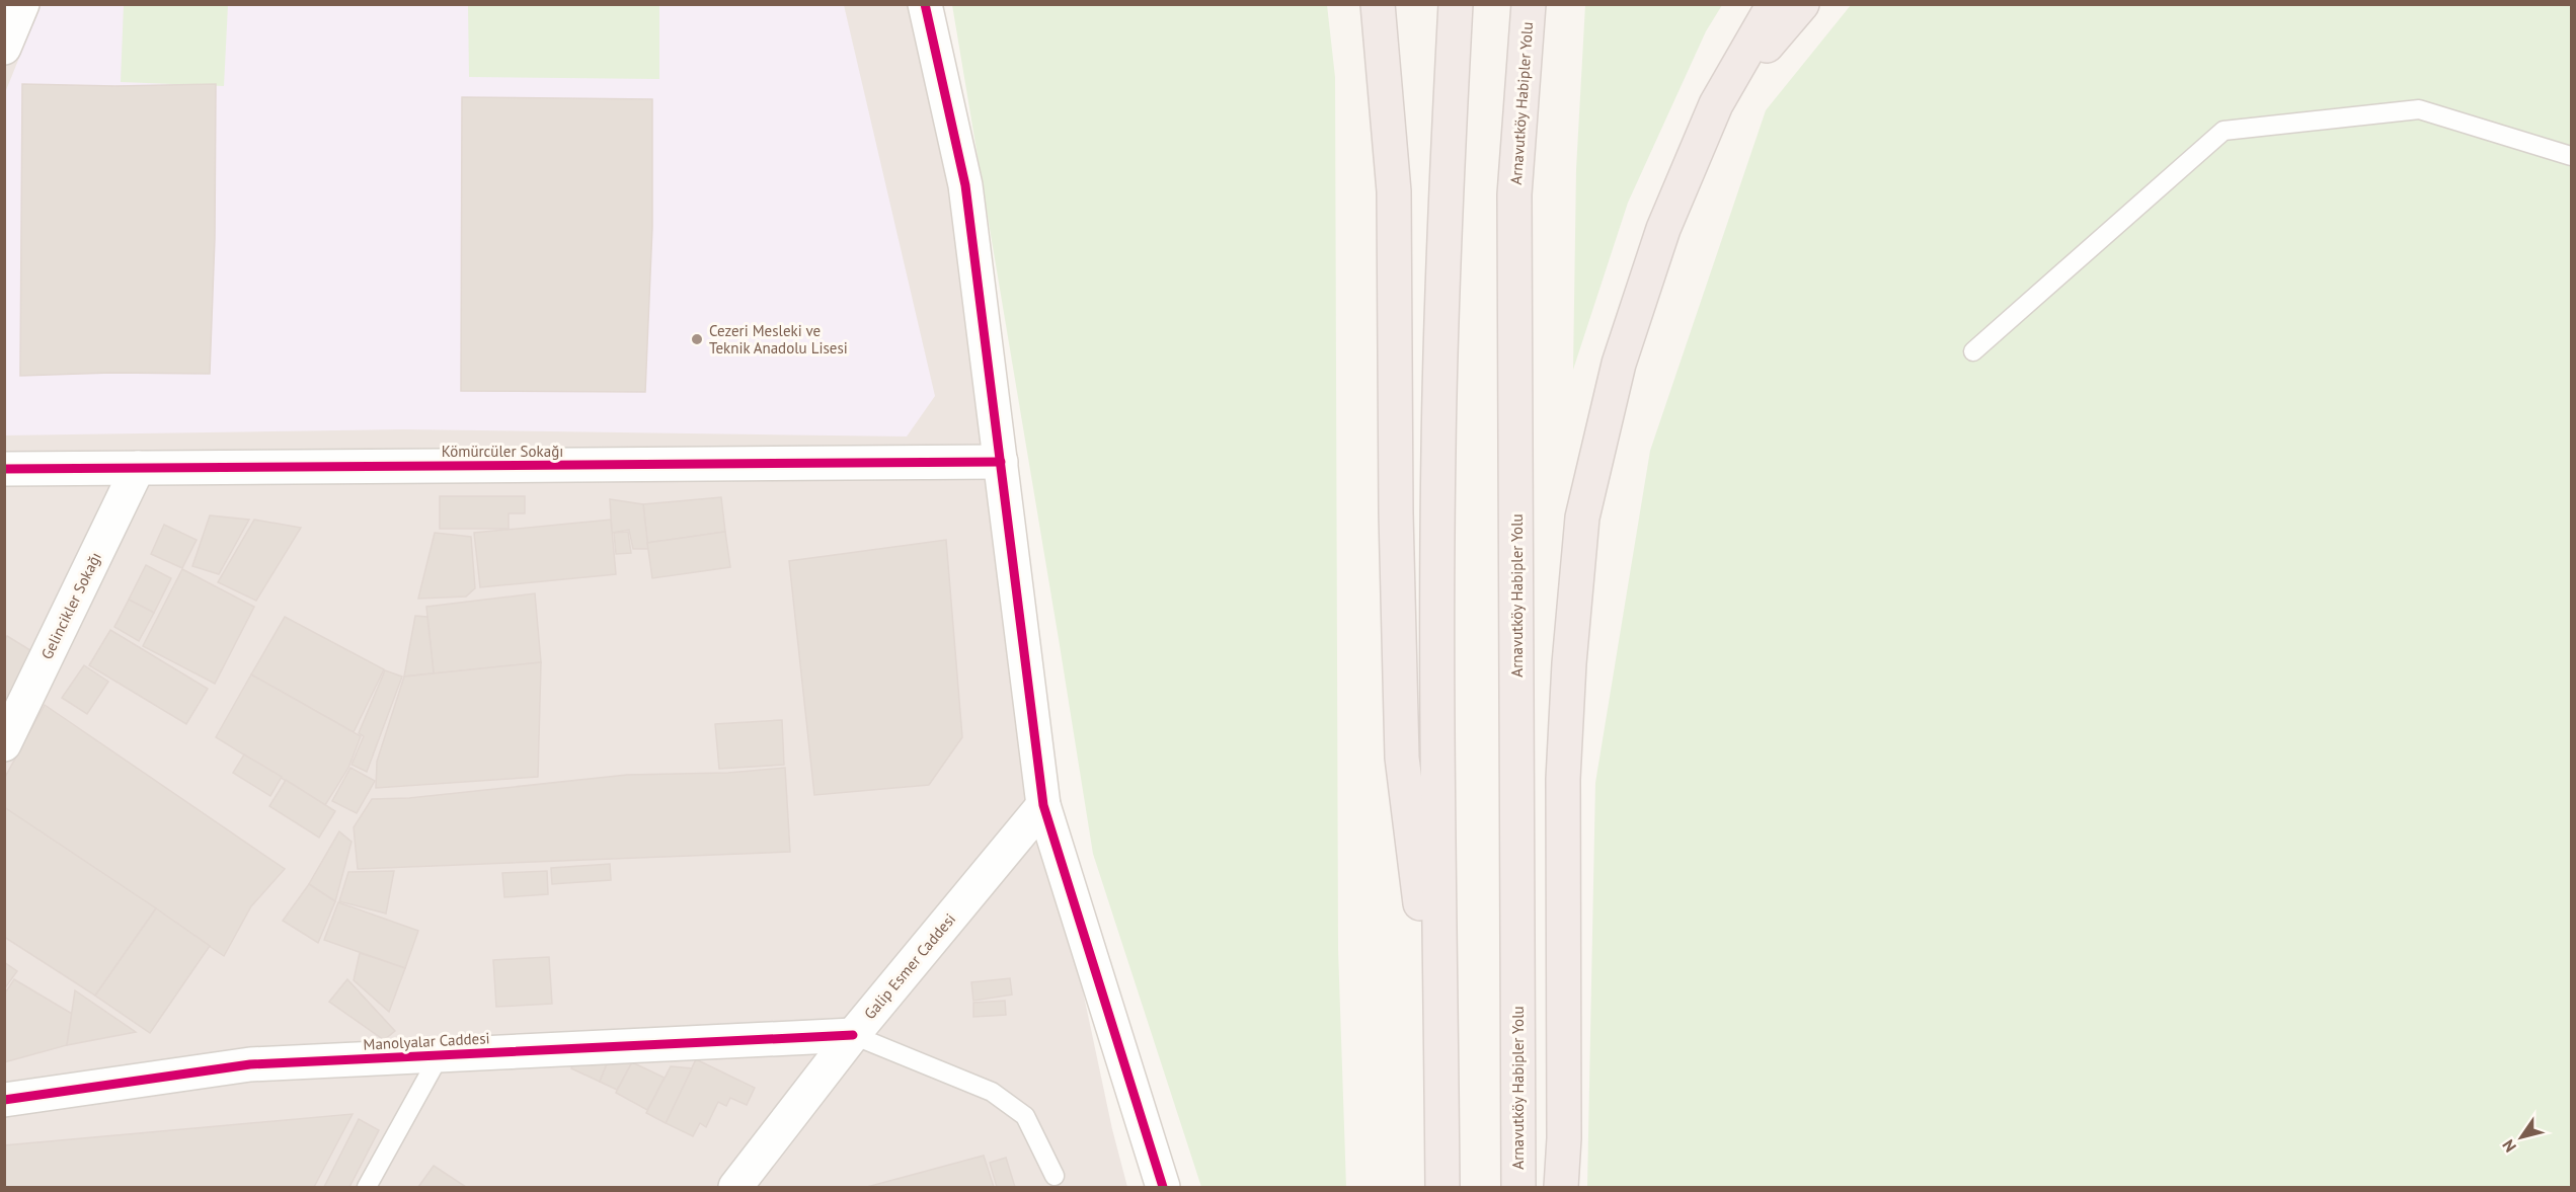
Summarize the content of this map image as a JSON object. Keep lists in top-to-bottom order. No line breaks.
{"streets":{"highway":["Arnavutköy Habipler Yolu"],"street":["Kömürcüler Sokağı","Gelincikler Sokağı","Galip Esmer Caddesi","Manolyalar Caddesi"]},"crossings":[["Kömürcüler Sokağı","Gelincikler Sokağı"],["Galip Esmer Caddesi","Manolyalar Caddesi"]],"places":["Cezeri Mesleki ve Teknik Anadolu Lisesi"],"north":"bottom left"}
